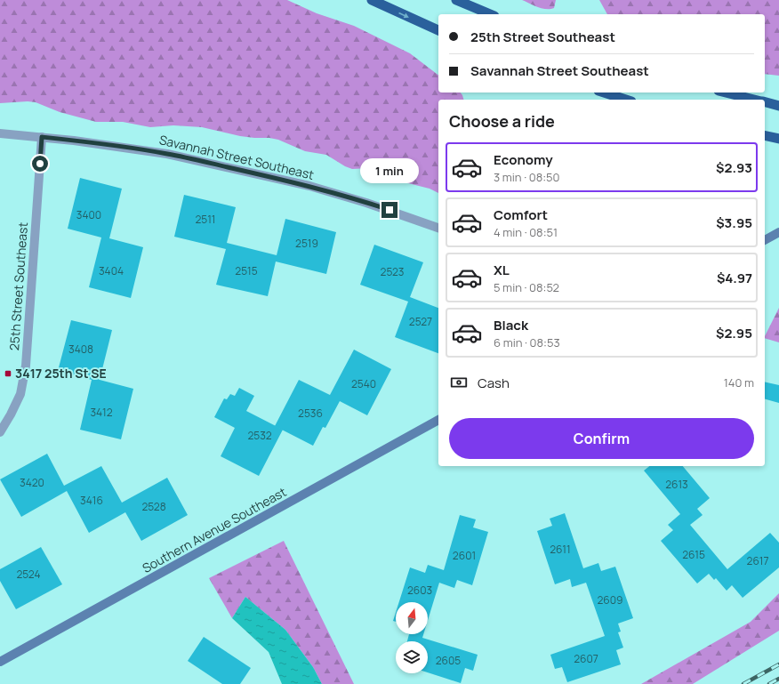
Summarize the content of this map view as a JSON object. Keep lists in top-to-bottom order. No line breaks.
{"streets":{"main road":["Southern Avenue Southeast"],"street":["Savannah Street Southeast","25th Street Southeast"]},"crossings":[["Savannah Street Southeast","25th Street Southeast"]],"places":{"transit":["3417 25th St SE"]},"house_numbers":["3400","2511","2519","3404","2515","2523","2527","3408","2540","3412","2536","2532","3420","2613","3416","2528","2611","2615","2601","2617","2524","2603","2609","2607","2605"],"north":"top","page":{"banner":["25th Street Southeast","Savannah Street Southeast"],"heading":"Choose a ride","list":[{"name":"Economy","note":"3 min · 08:50","value":"$2.93"},{"name":"Comfort","note":"4 min · 08:51","value":"$3.95"},{"name":"XL","note":"5 min · 08:52","value":"$4.97"},{"name":"Black","note":"6 min · 08:53","value":"$2.95"}],"bubble":"1 min","pay":["Cash","140 m"],"buttons":"Confirm"}}
